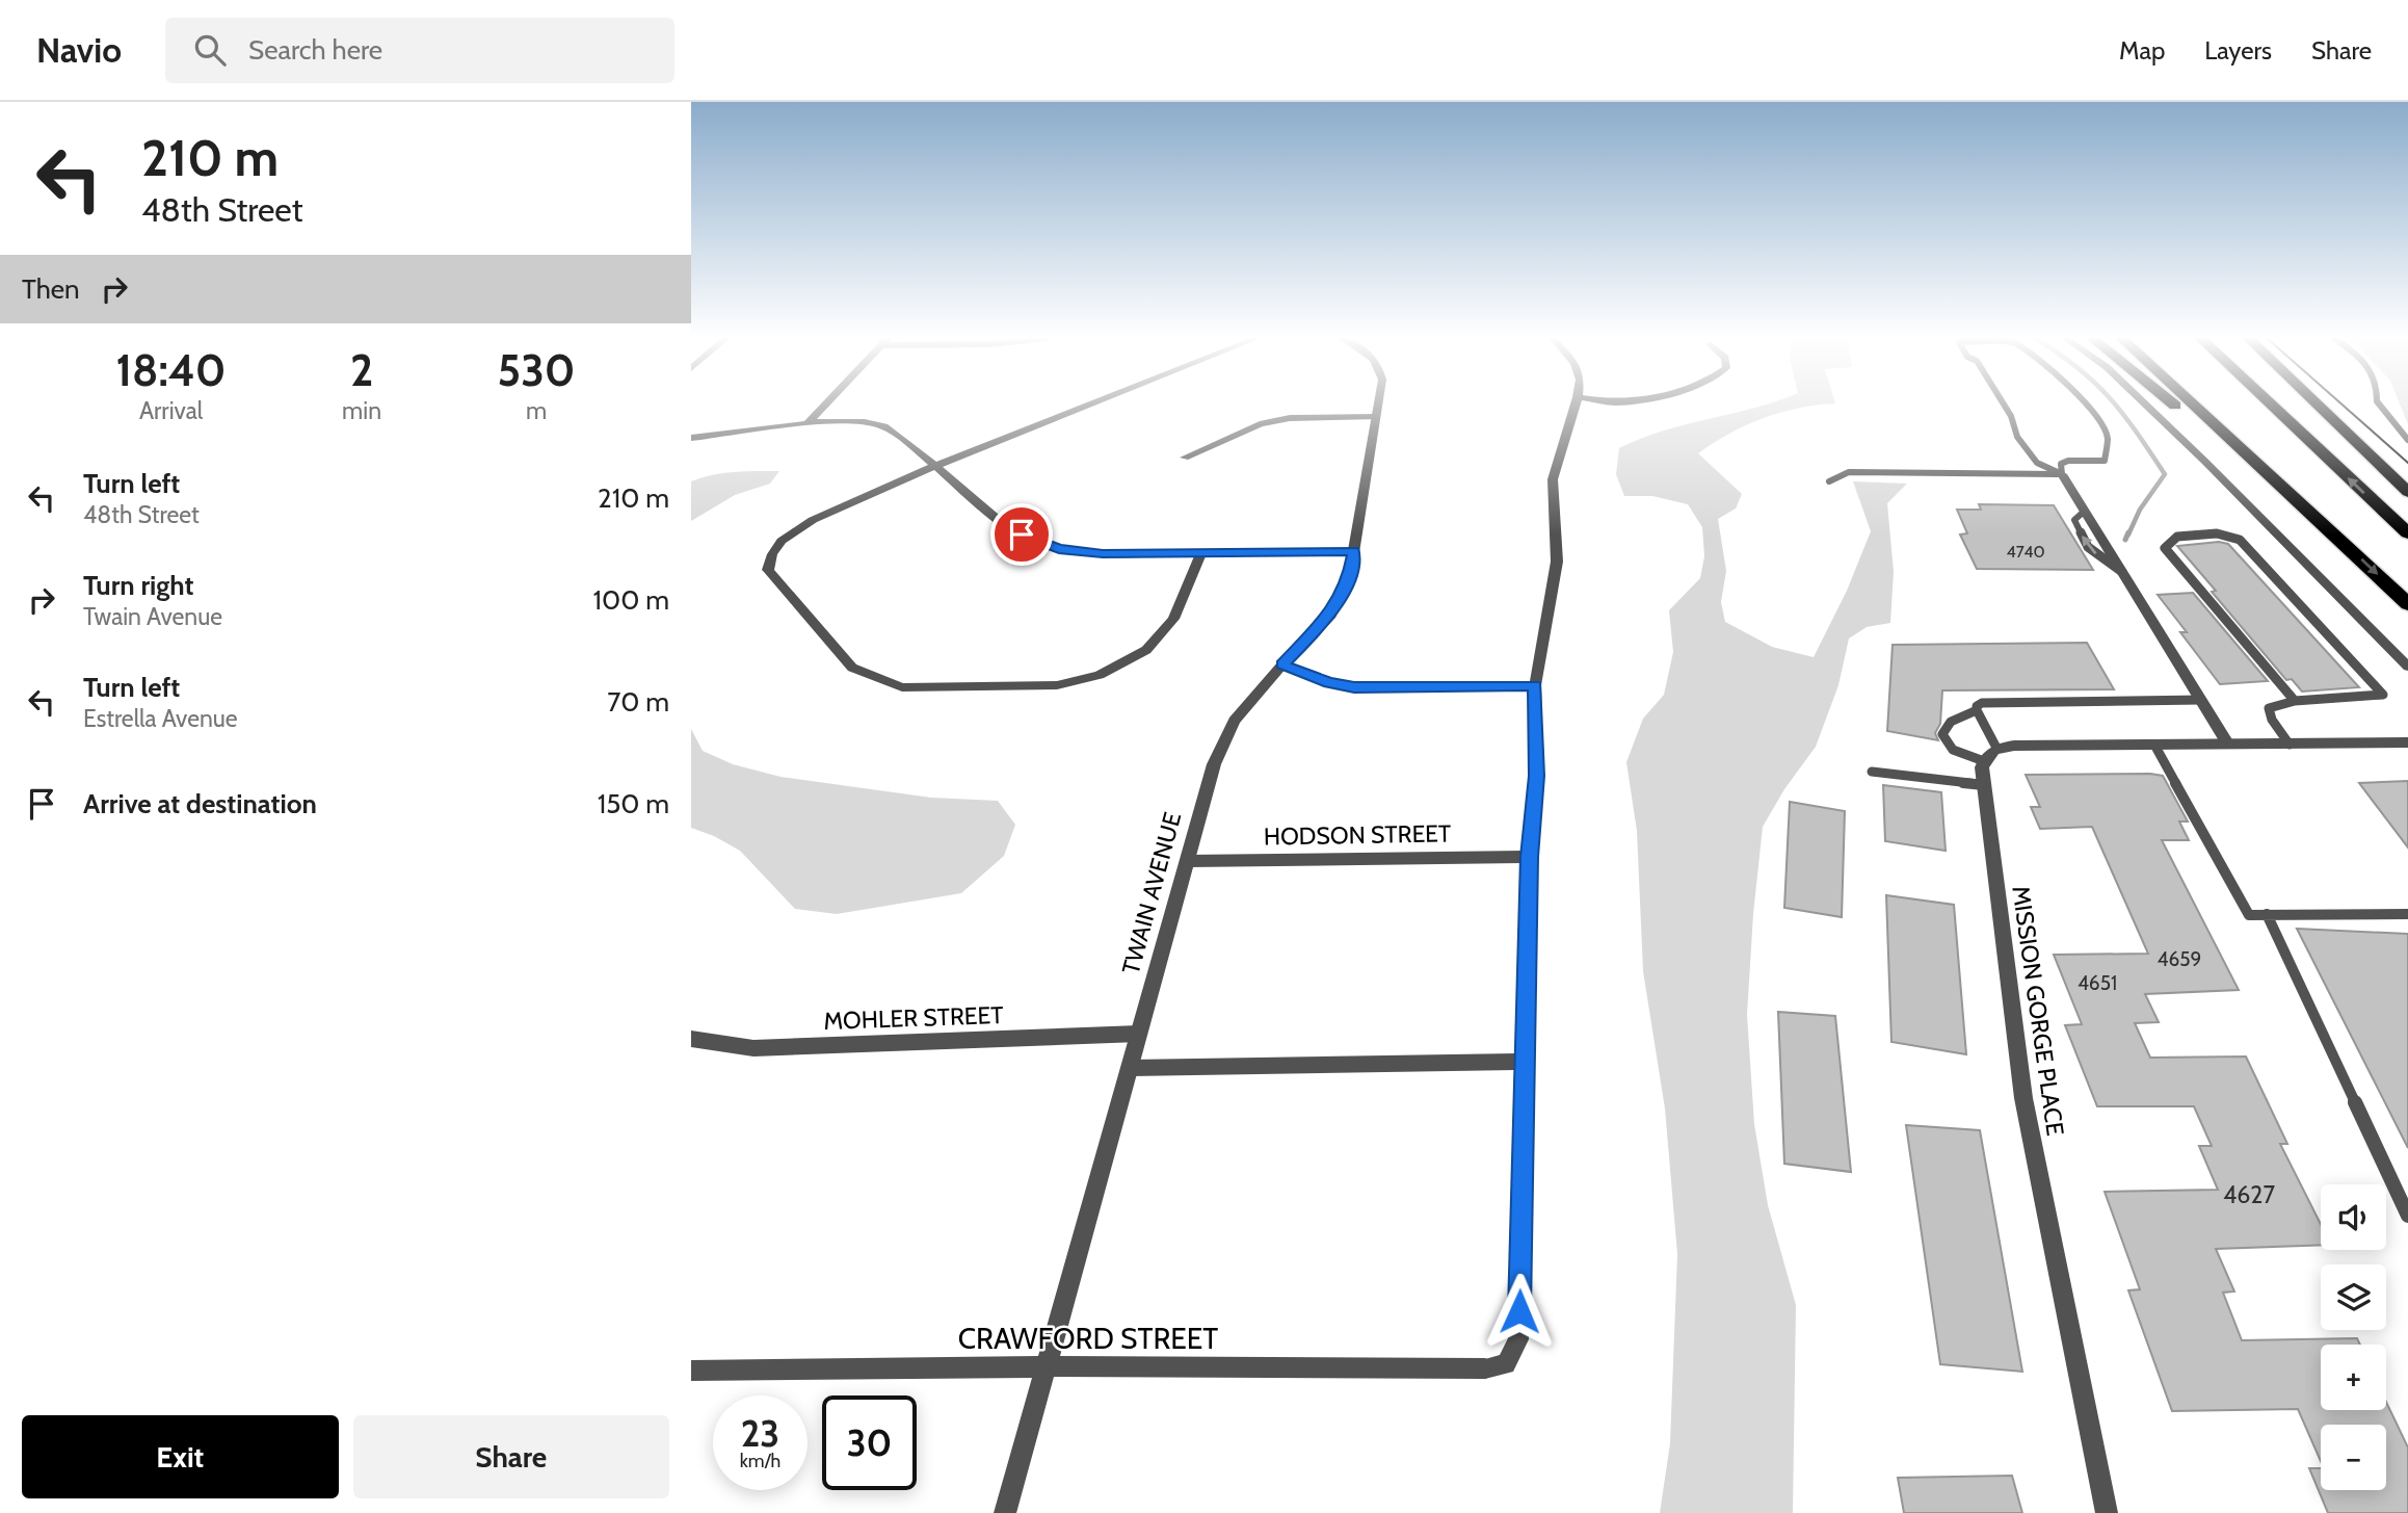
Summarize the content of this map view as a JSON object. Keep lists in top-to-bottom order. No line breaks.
{"streets":{"street":["HODSON STREET","TWAIN AVENUE","MISSION GORGE PLACE","MOHLER STREET","CRAWFORD STREET"]},"crossings":[["HODSON STREET","TWAIN AVENUE"],["TWAIN AVENUE","MOHLER STREET"],["TWAIN AVENUE","CRAWFORD STREET"]],"house_numbers":["4740","4659","4651","4627"],"page":{"header":"Navio","search":"Search here","nav":["Map","Layers","Share"],"turn":["210 m","48th Street"],"then":"Then","eta":["18:40","Arrival","2","min","530","m"],"list":[{"name":"Turn left","note":"48th Street","value":"210 m"},{"name":"Turn right","note":"Twain Avenue","value":"100 m"},{"name":"Turn left","note":"Estrella Avenue","value":"70 m"},{"name":"Arrive at destination","value":"150 m"}],"map_buttons":["+","−"],"speed":"23 km/h","limit":"30","buttons":["Exit","Share"]}}
